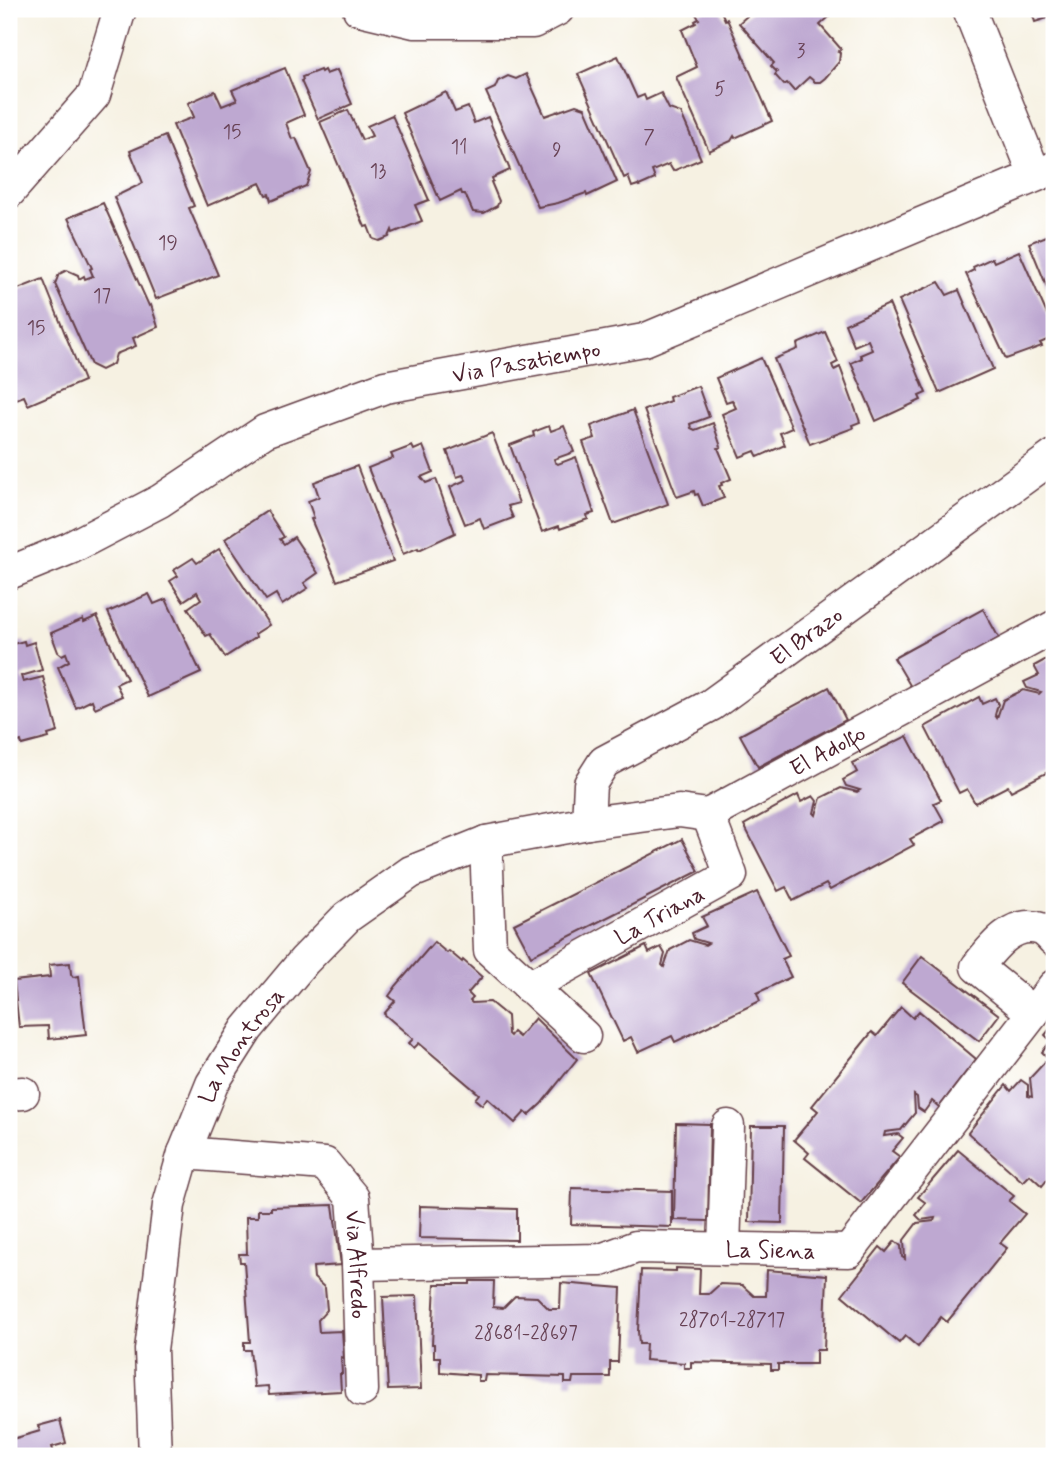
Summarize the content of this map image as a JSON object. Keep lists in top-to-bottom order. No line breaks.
{"streets":{"street":["Via Pasatiempo","El Brazo","El Adolfo","La Triana","La Montrosa","La Siena","Via Alfredo"]},"crossings":[["El Brazo","La Montrosa"],["El Adolfo","La Triana"],["La Montrosa","Via Alfredo"],["La Siena","Via Alfredo"]],"house_numbers":["3","5","15","7","11","9","13","19","17","15","28701-28717","28681-28697"]}
